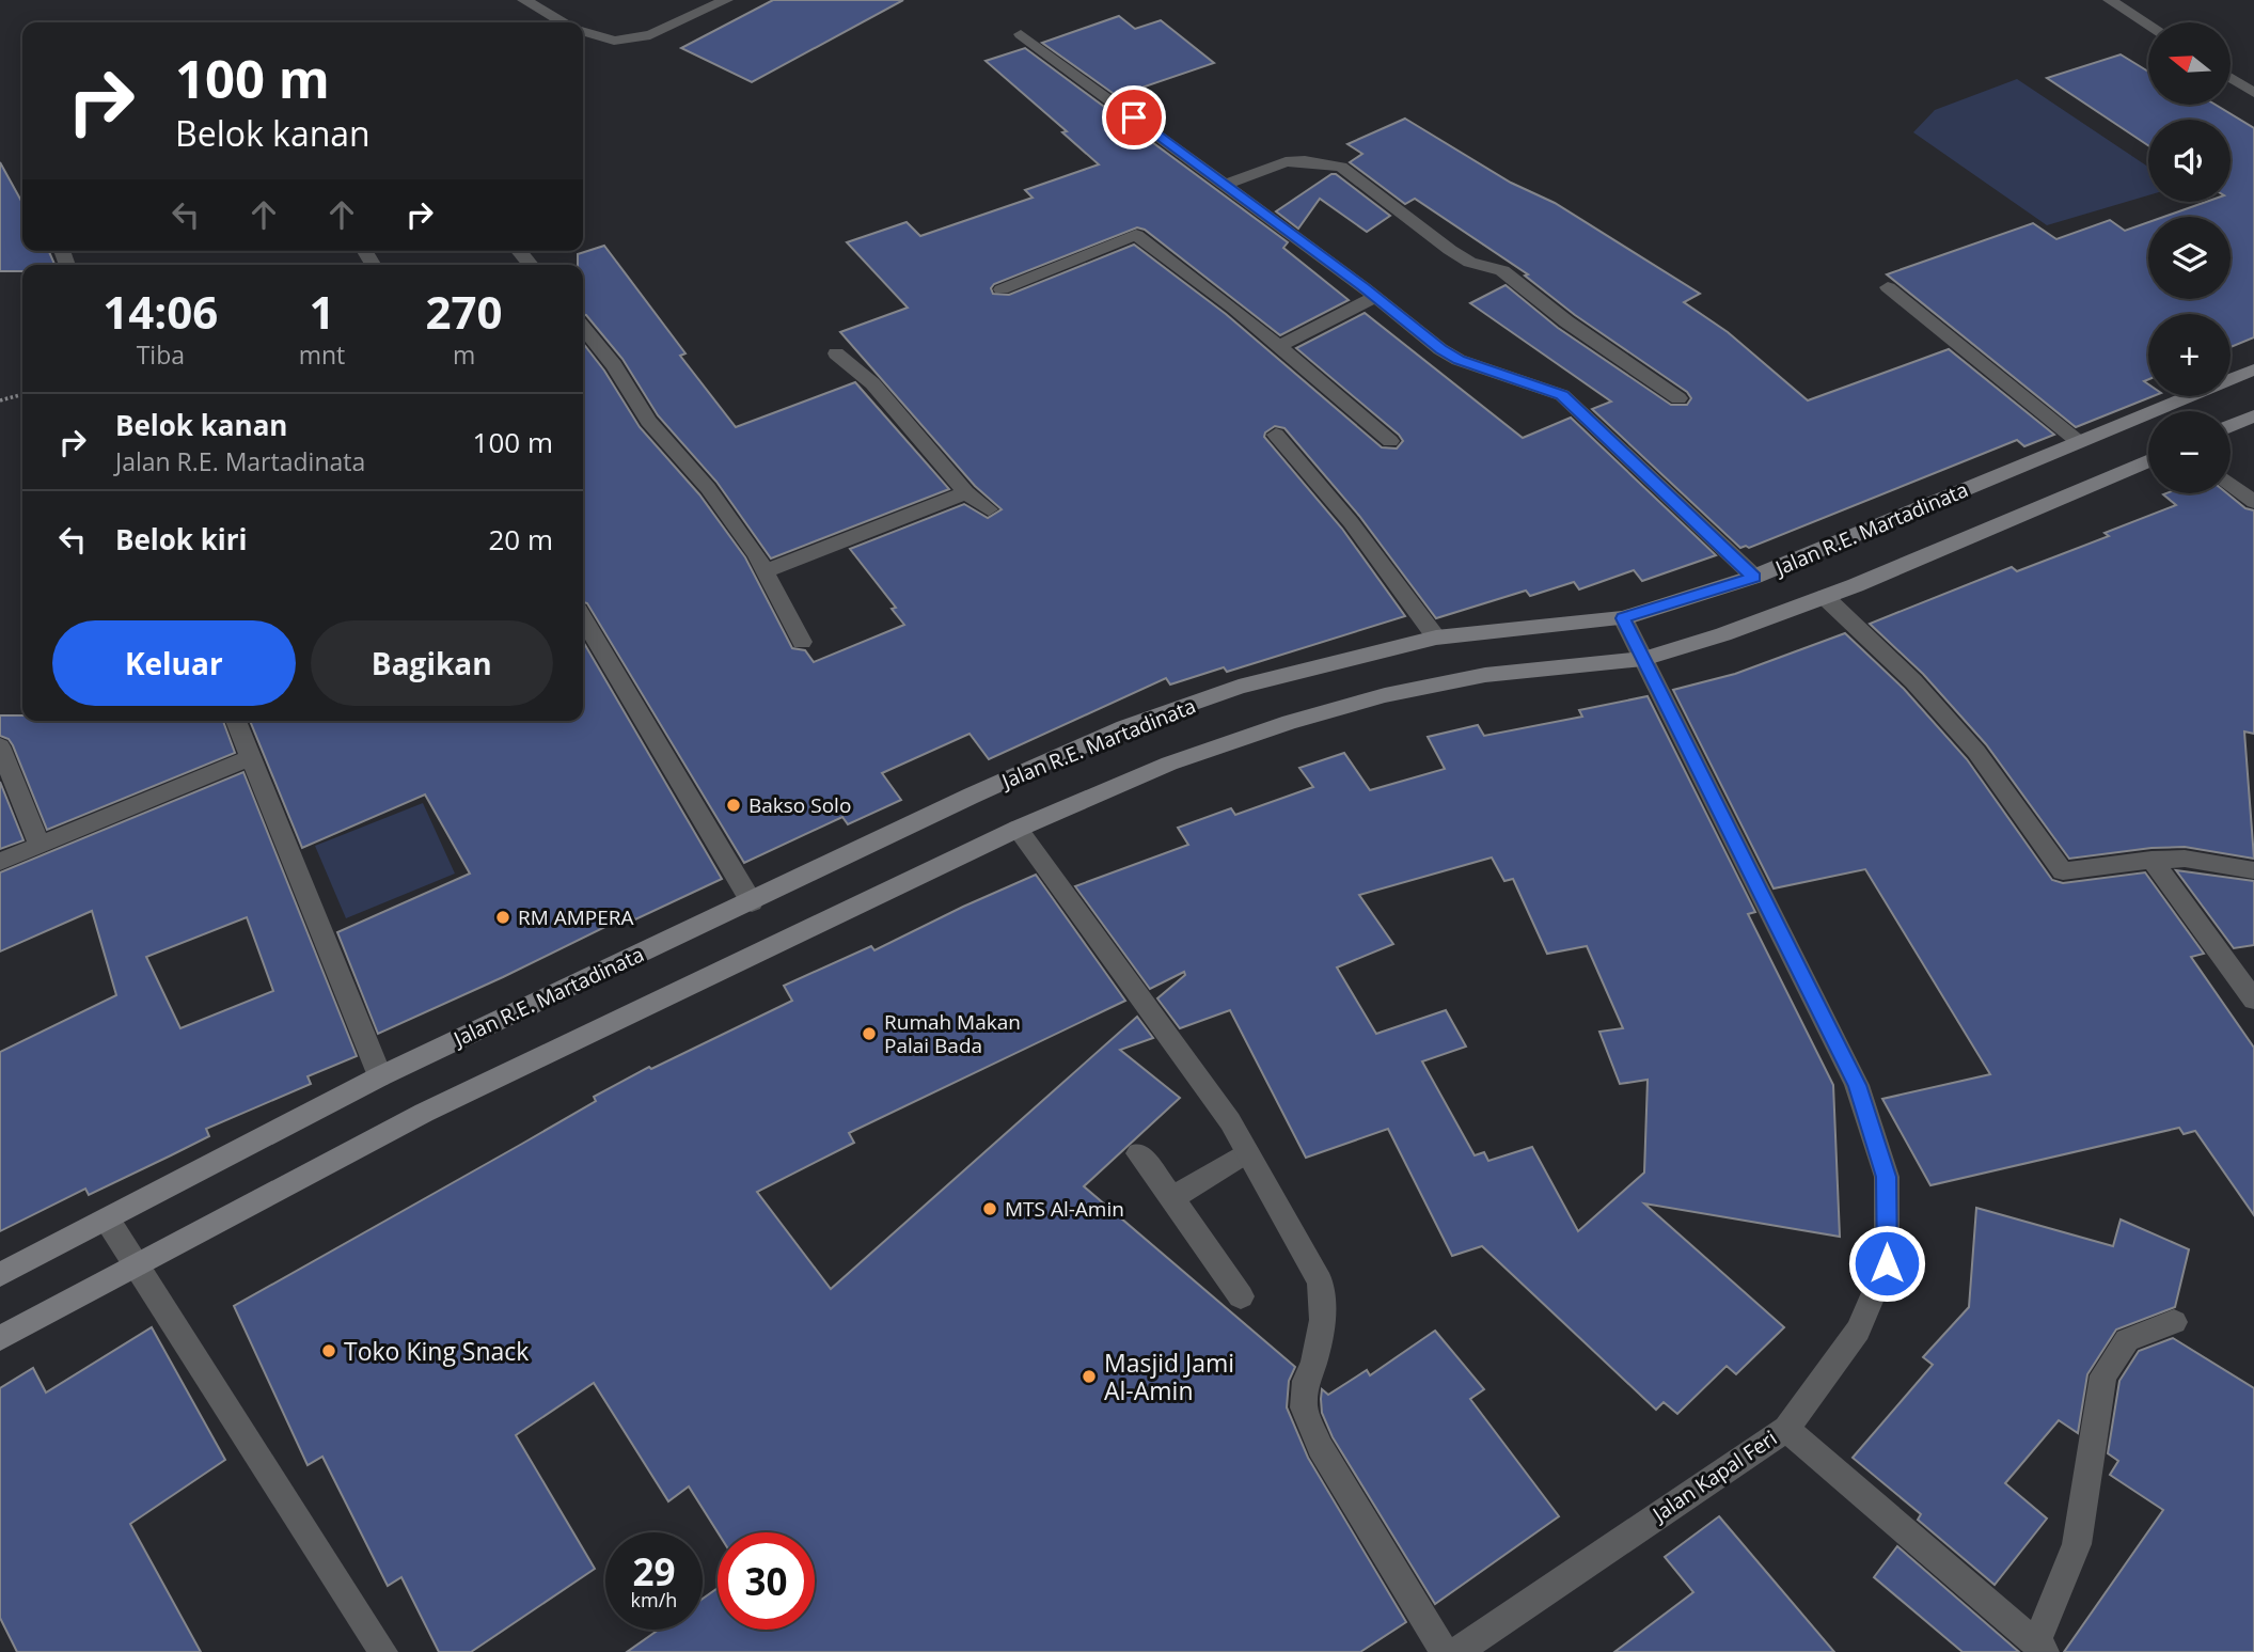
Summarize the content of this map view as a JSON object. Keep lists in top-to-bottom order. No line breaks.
{"streets":{"street":["Jalan R.E. Martadinata","Jalan Kapal Feri"]},"crossings":[["Jalan R.E. Martadinata","Jalan Kapal Feri"]],"places":["Bakso Solo","RM AMPERA","Rumah Makan Palai Bada","MTS Al-Amin","Toko King Snack","Masjid Jami Al-Amin"],"north":"left","page":{"map_buttons":["+","−"],"turn":["100 m","Belok kanan"],"eta":["14:06","Tiba","1","mnt","270","m"],"list":[{"name":"Belok kanan","note":"Jalan R.E. Martadinata","value":"100 m"},{"name":"Belok kiri","value":"20 m"}],"buttons":["Keluar","Bagikan"],"speed":"29 km/h","limit":"30"}}
